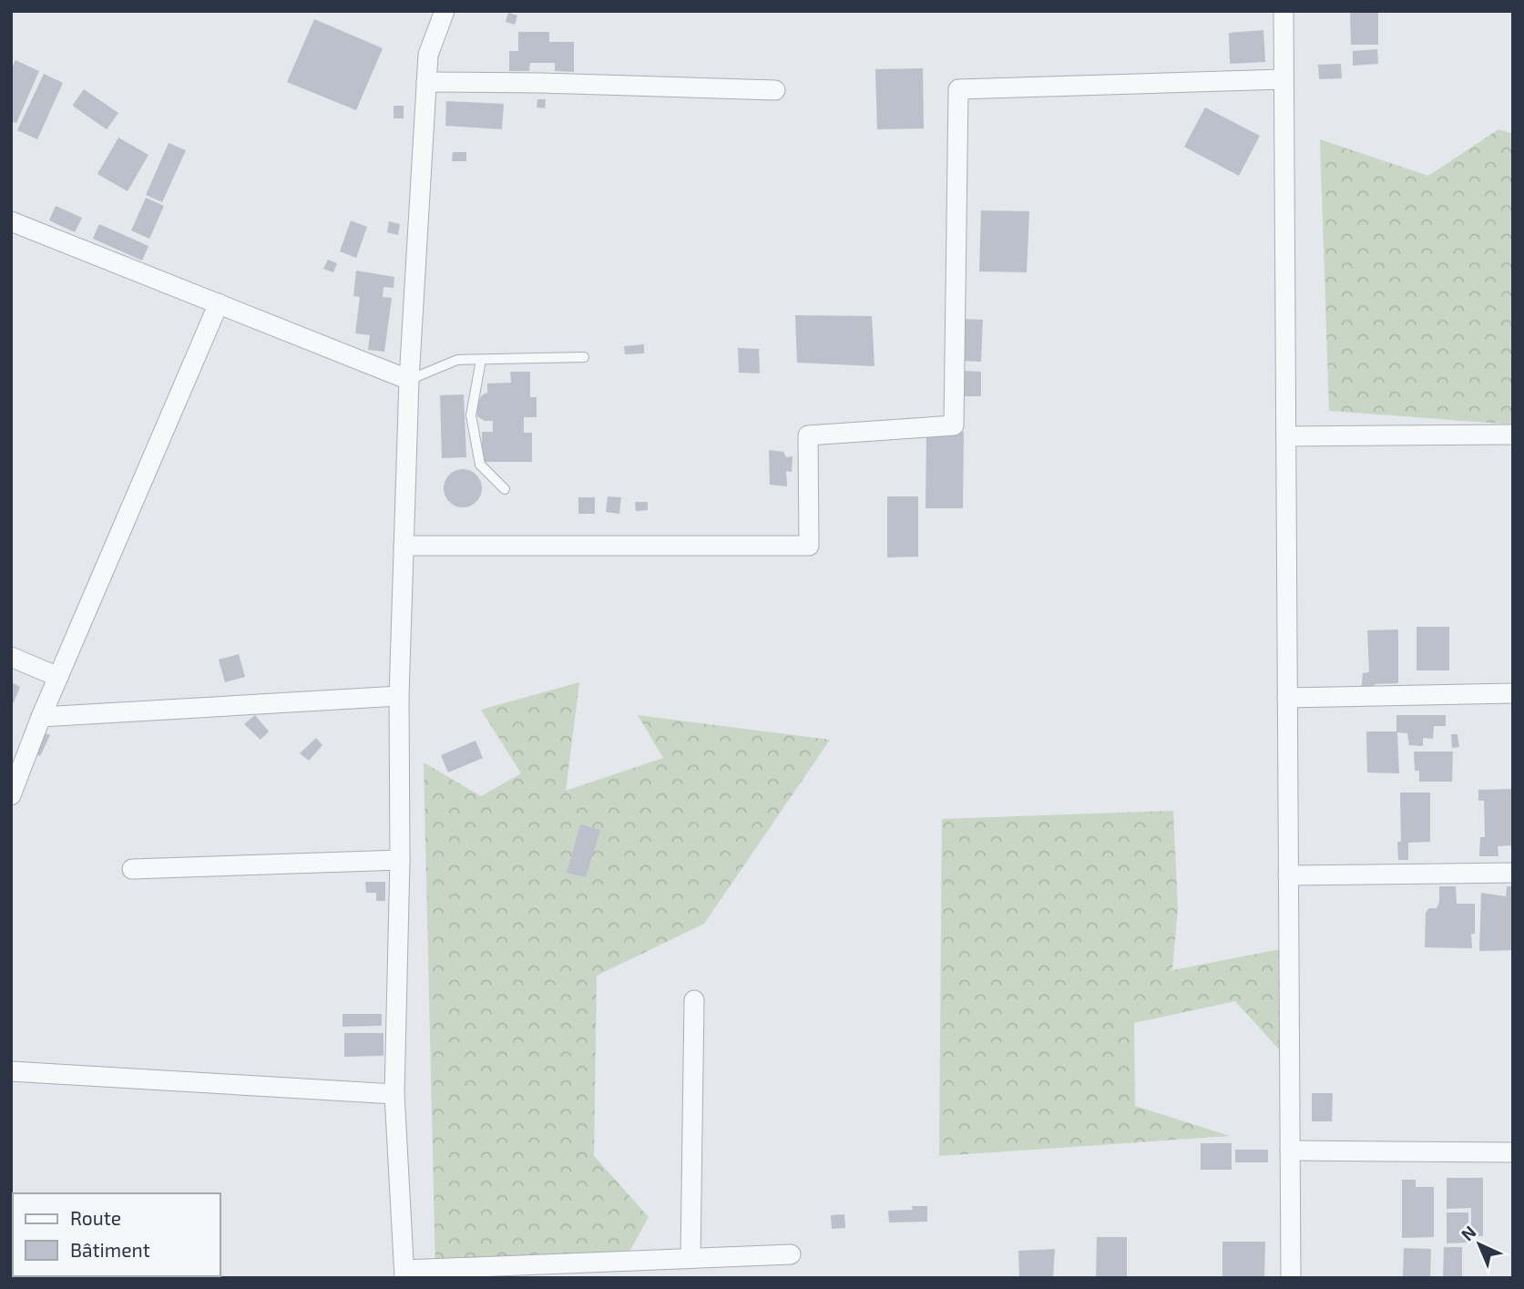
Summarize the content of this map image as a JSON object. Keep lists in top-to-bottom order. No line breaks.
{"legend":["Route","Bâtiment"],"north":"top left"}
